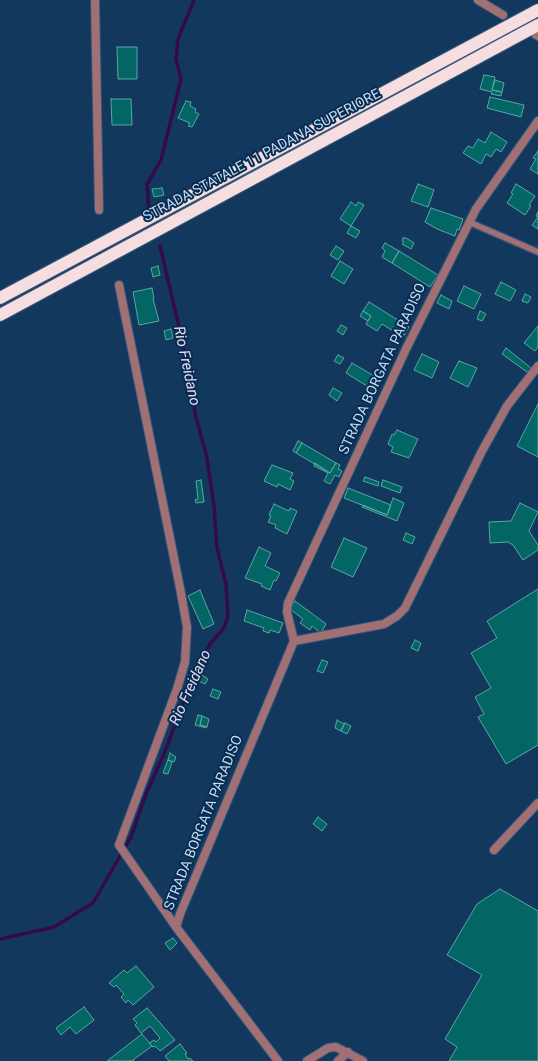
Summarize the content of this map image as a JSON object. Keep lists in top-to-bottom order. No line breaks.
{"streets":{"highway":["STRADA STATALE 11 PADANA SUPERIORE"],"street":["STRADA BORGATA PARADISO"]},"water":["Rio Freidano"]}
